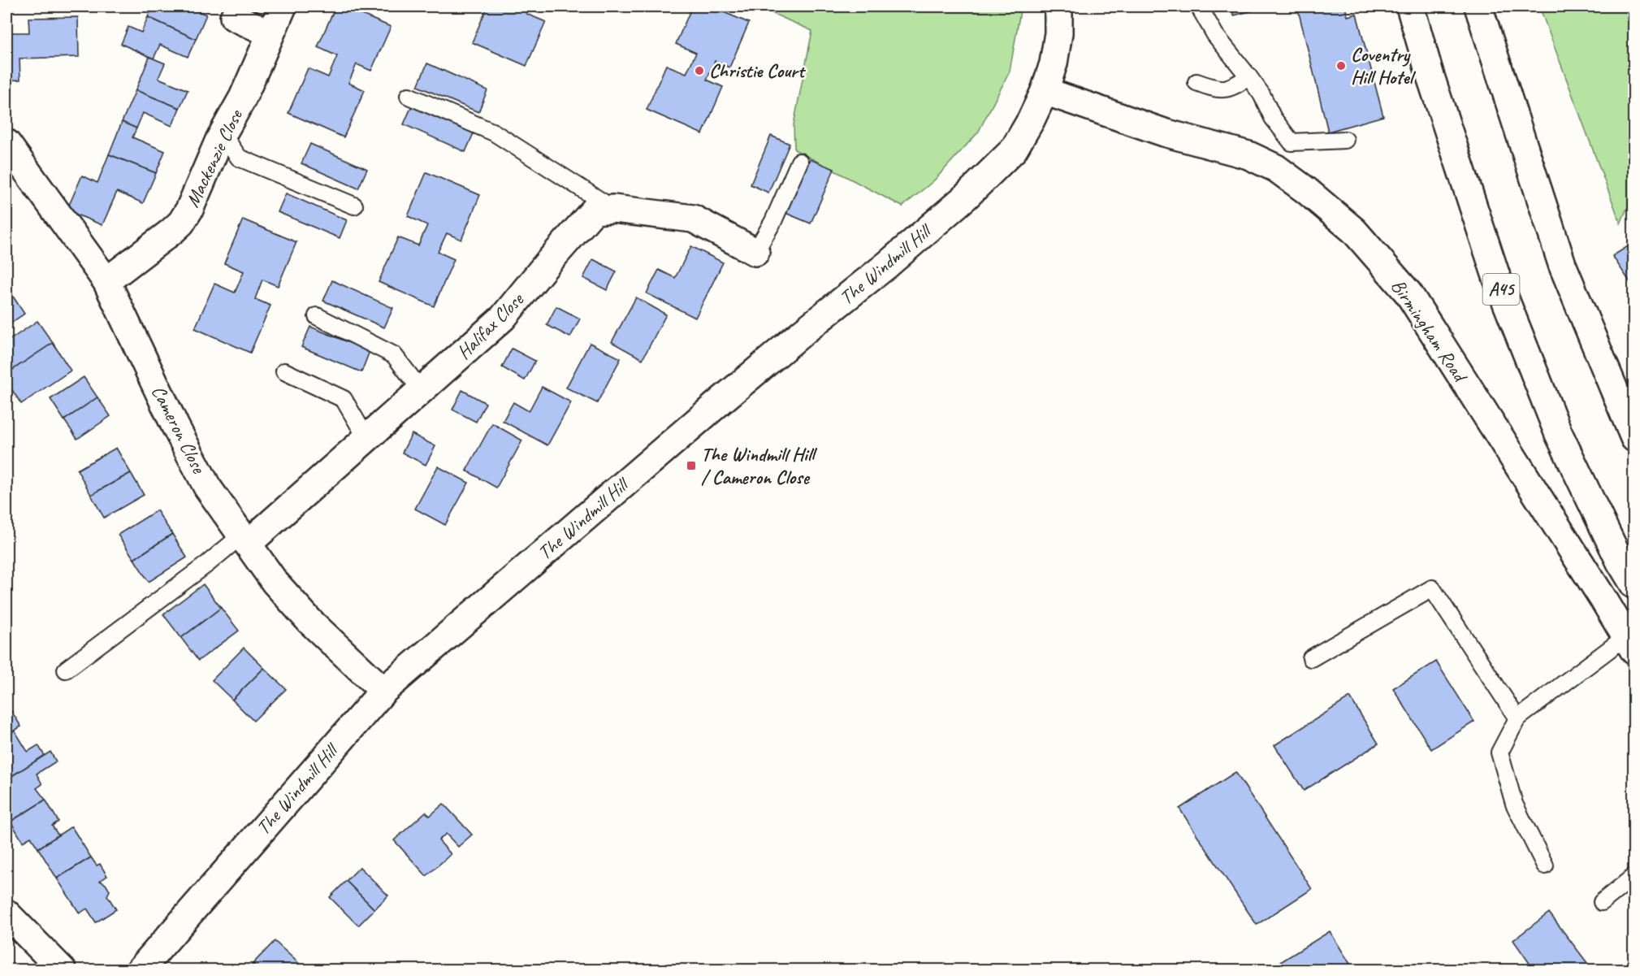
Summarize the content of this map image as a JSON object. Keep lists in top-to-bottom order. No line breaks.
{"streets":{"main road":["Mackenzie Close","The Windmill Hill","A45","Halifax Close","Birmingham Road","Cameron Close"]},"crossings":[["Mackenzie Close","Cameron Close"],["The Windmill Hill","Birmingham Road"],["The Windmill Hill","Cameron Close"],["Halifax Close","Cameron Close"]],"places":{"other":["Coventry Hill Hotel","Christie Court"],"transit":["The Windmill Hill / Cameron Close"]}}
